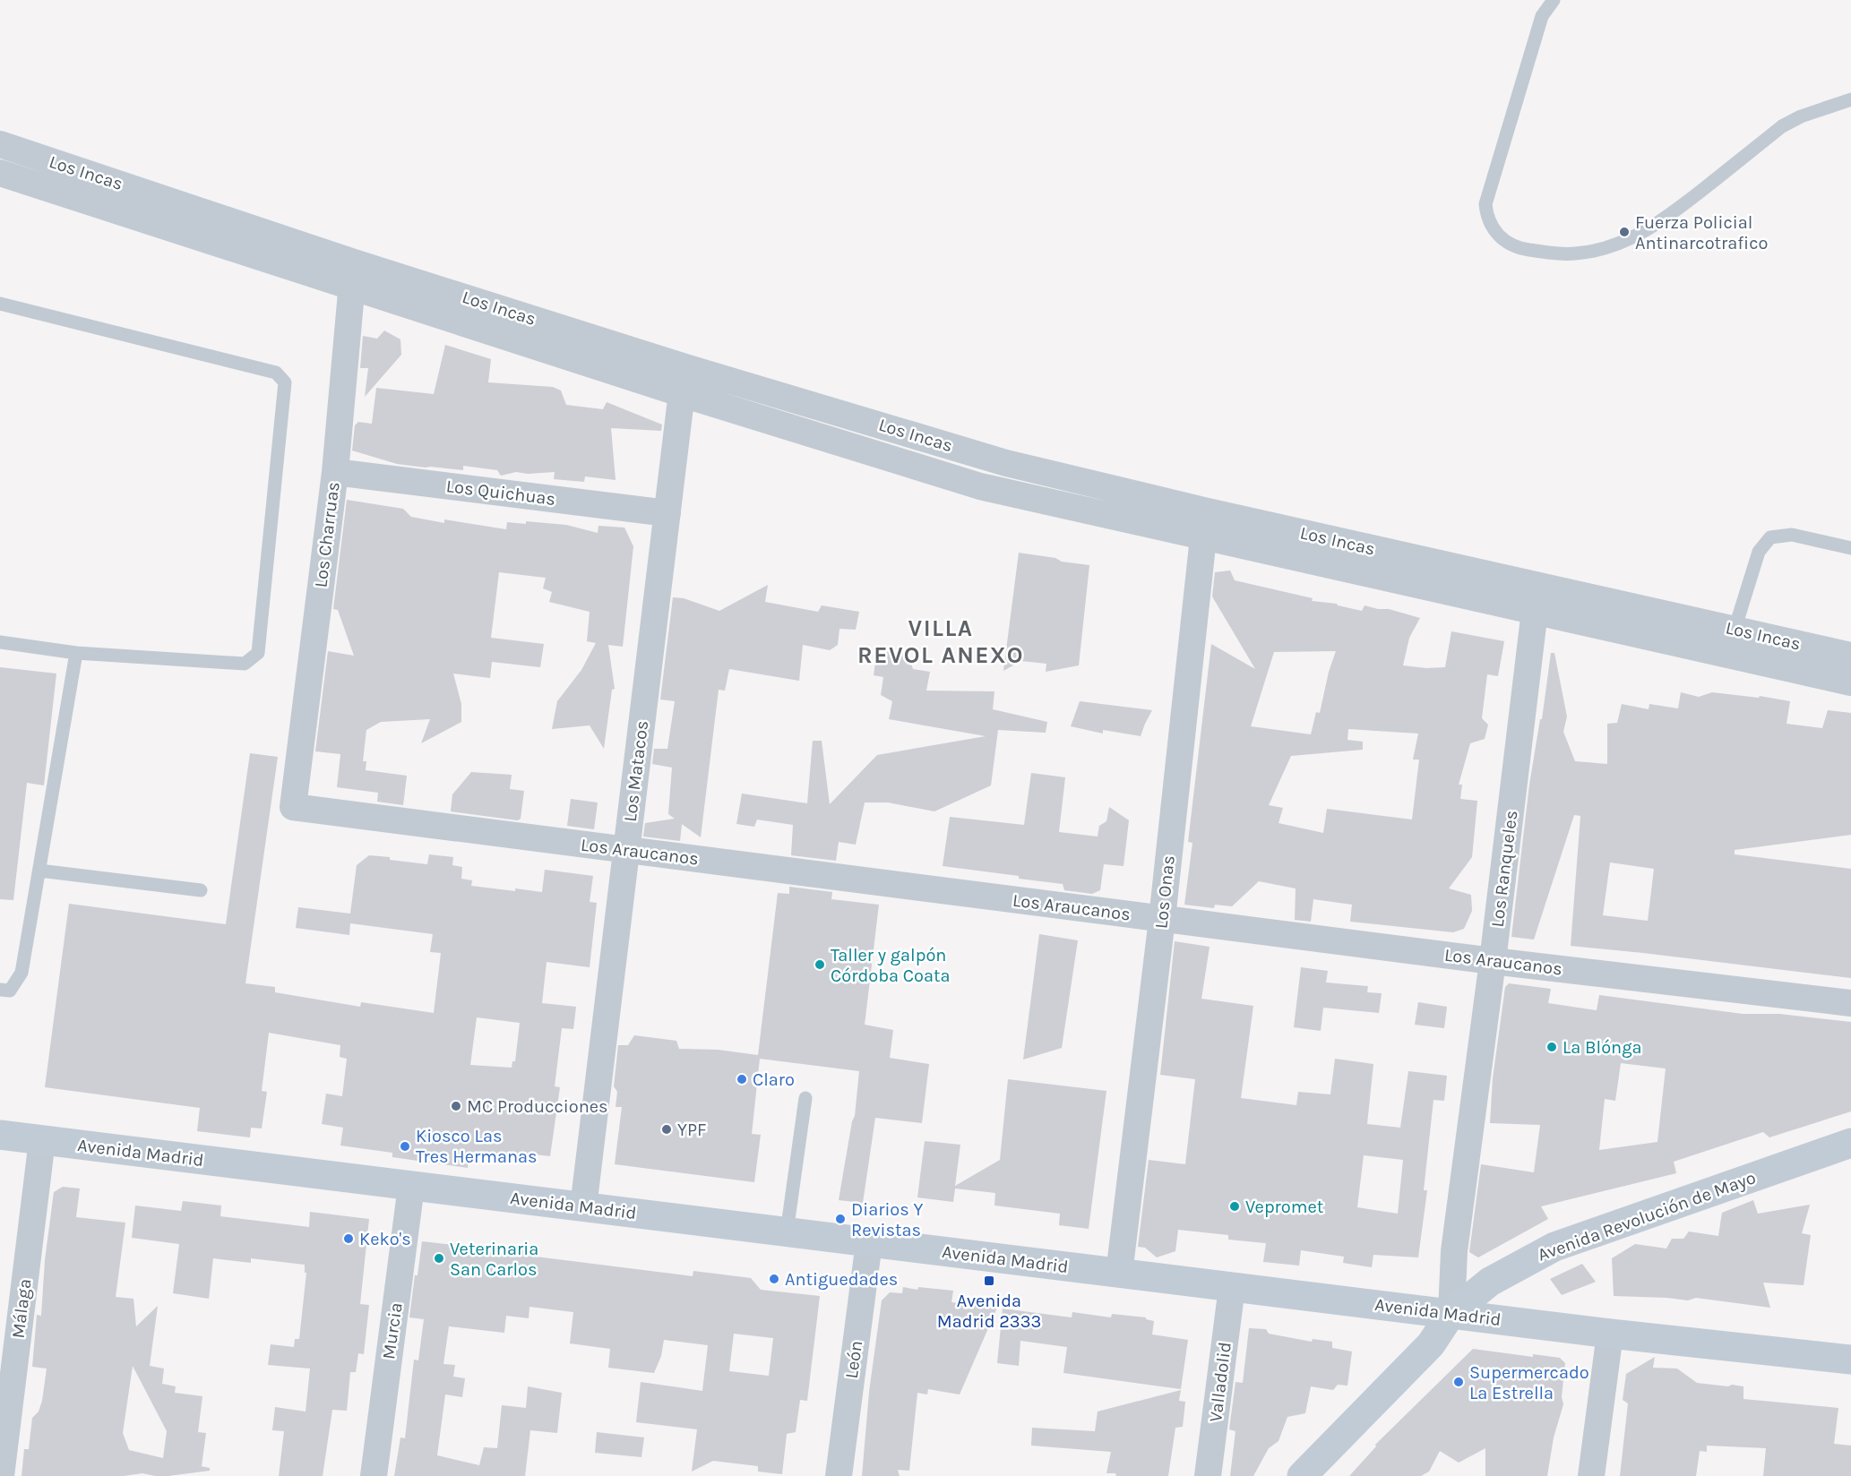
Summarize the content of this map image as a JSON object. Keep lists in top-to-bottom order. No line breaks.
{"streets":{"main road":["Avenida Madrid","Avenida Revolución de Mayo"],"street":["Los Incas","Los Quichuas","Los Charruas","Los Matacos","Los Araucanos","Los Ranqueles","Los Onas","Málaga","Murcia","León","Valladolid"]},"crossings":[["Los Incas","Los Charruas"],["Los Incas","Los Matacos"],["Los Incas","Los Ranqueles"],["Los Incas","Los Onas"],["Los Quichuas","Los Charruas"],["Los Quichuas","Los Matacos"],["Los Charruas","Los Araucanos"],["Los Matacos","Los Araucanos"],["Los Matacos","Avenida Madrid"],["Los Araucanos","Los Ranqueles"],["Los Araucanos","Los Onas"],["Los Ranqueles","Avenida Madrid"],["Los Ranqueles","Avenida Revolución de Mayo"],["Los Onas","Avenida Madrid"],["Avenida Madrid","Avenida Revolución de Mayo"],["Avenida Madrid","Málaga"],["Avenida Madrid","Murcia"],["Avenida Madrid","León"],["Avenida Madrid","Valladolid"]],"districts":["VILLA REVOL ANEXO"],"places":{"other":["Fuerza Policial Antinarcotrafico","Taller y galpón Córdoba Coata","La Blónga","Claro","MC Producciones","YPF","Kiosco Las Tres Hermanas","Vepromet","Diarios Y Revistas","Keko's","Veterinaria San Carlos","Antiguedades","Supermercado La Estrella"],"transit":["Avenida Madrid 2333"]}}
